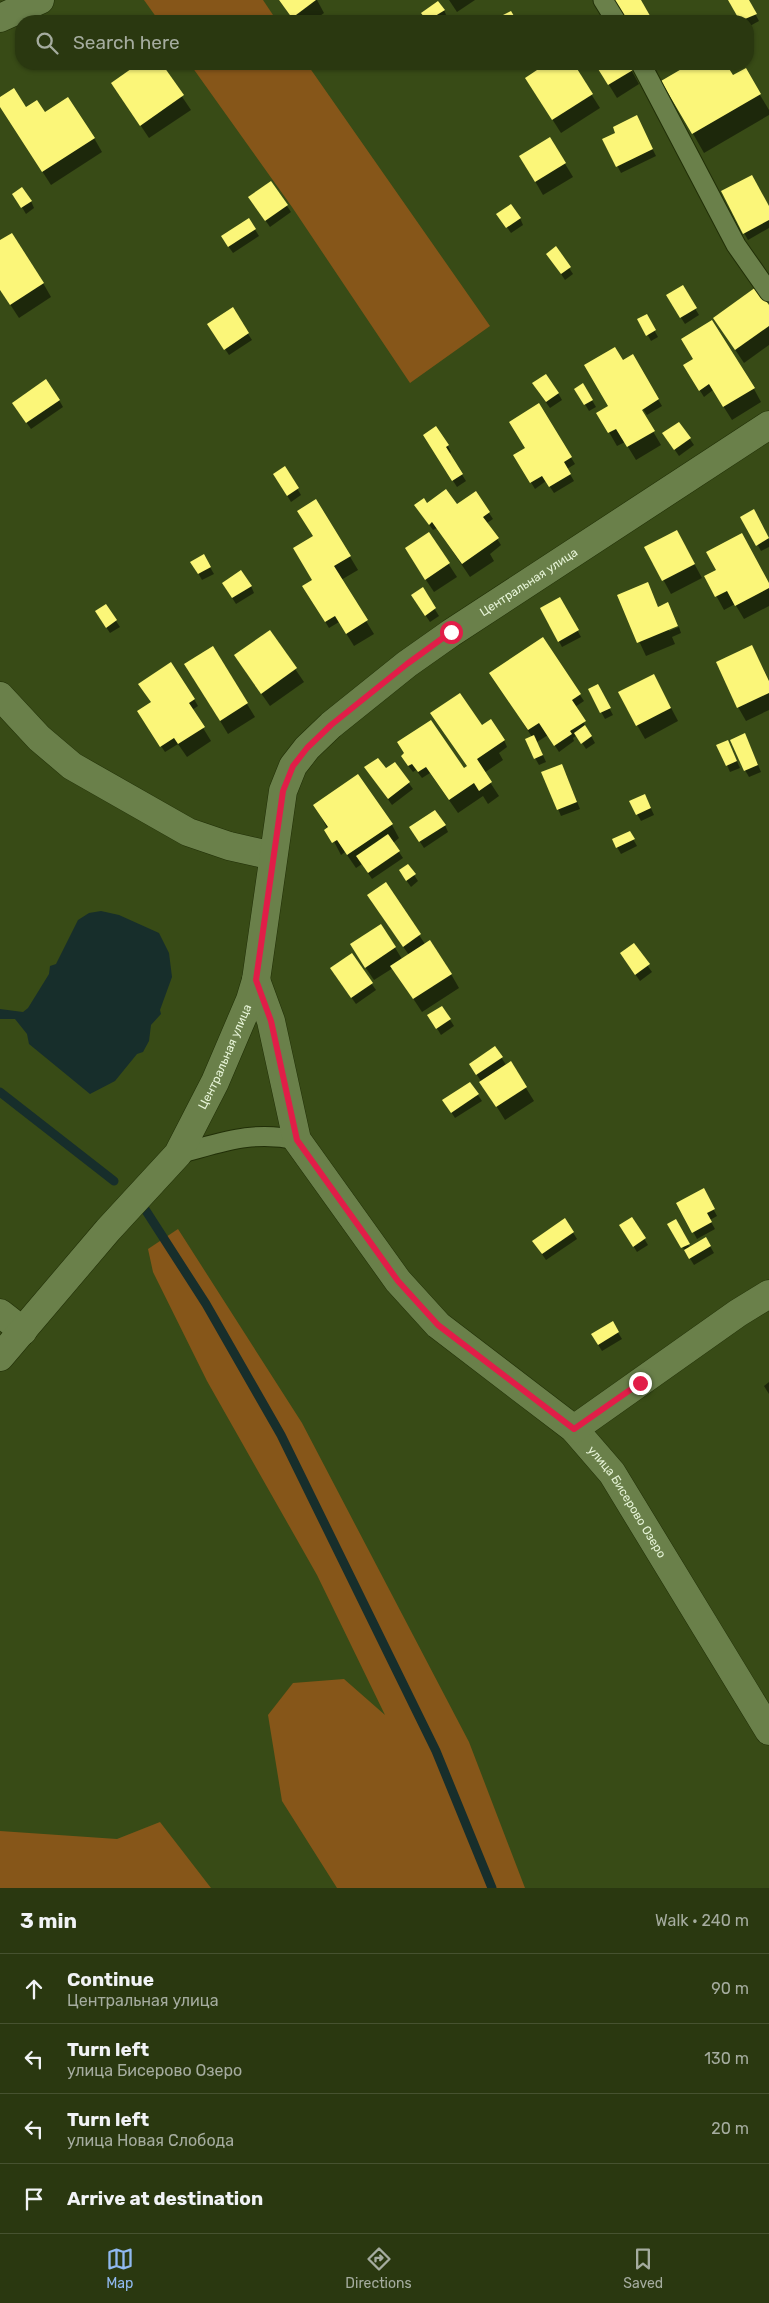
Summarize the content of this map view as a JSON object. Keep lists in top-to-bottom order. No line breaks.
{"streets":{"street":["Центральная улица","улица Бисерово Озеро"]},"crossings":[["Центральная улица","улица Бисерово Озеро"]],"page":{"search":"Search here","heading":["3 min","Walk · 240 m"],"list":[["Continue","Центральная улица","90 m"],["Turn left","улица Бисерово Озеро","130 m"],["Turn left","улица Новая Слобода","20 m"],"Arrive at destination"],"nav":["Map","Directions","Saved"]}}
